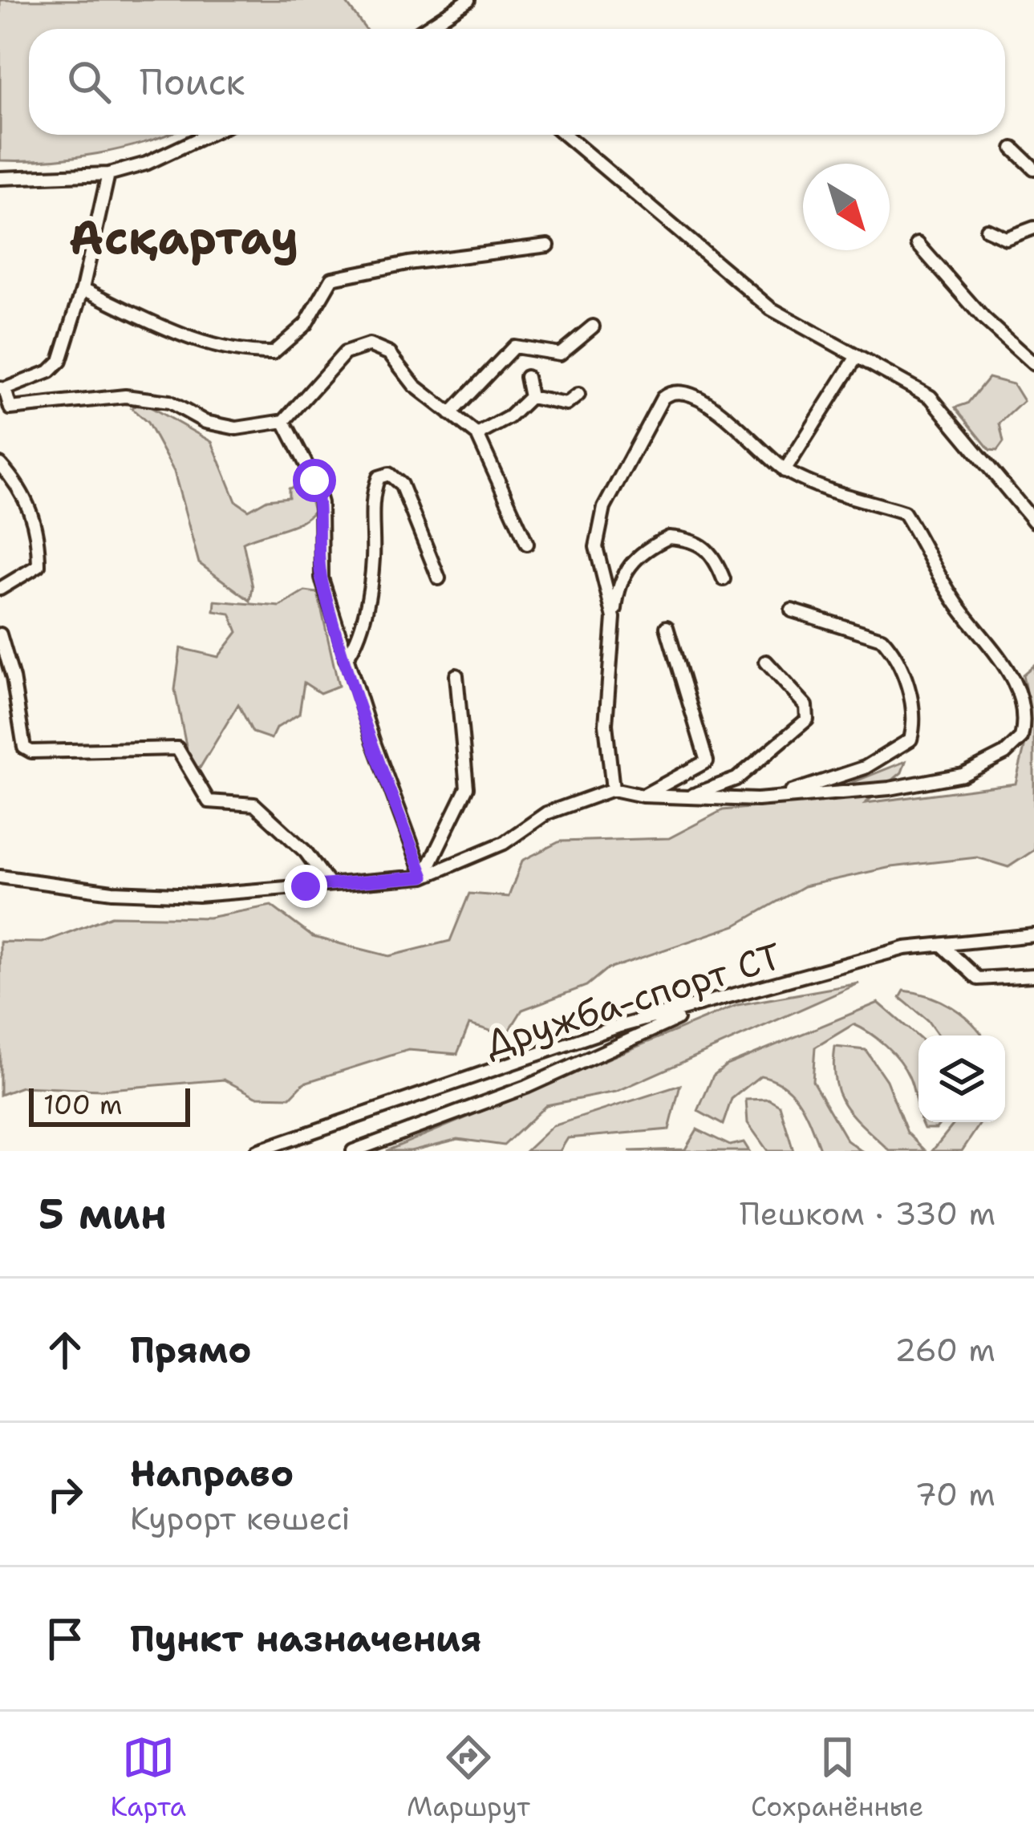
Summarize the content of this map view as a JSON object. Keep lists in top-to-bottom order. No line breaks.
{"streets":{"street":["Дружба-спорт СТ"]},"districts":["Асқартау"],"scale_bar":"100 m","north":"bottom right","page":{"search":"Поиск","scale":"100 m","heading":["5 мин","Пешком · 330 m"],"list":[["Прямо","260 m"],["Направо","Курорт көшесі","70 m"],"Пункт назначения"],"nav":["Карта","Маршрут","Сохранённые"]}}
